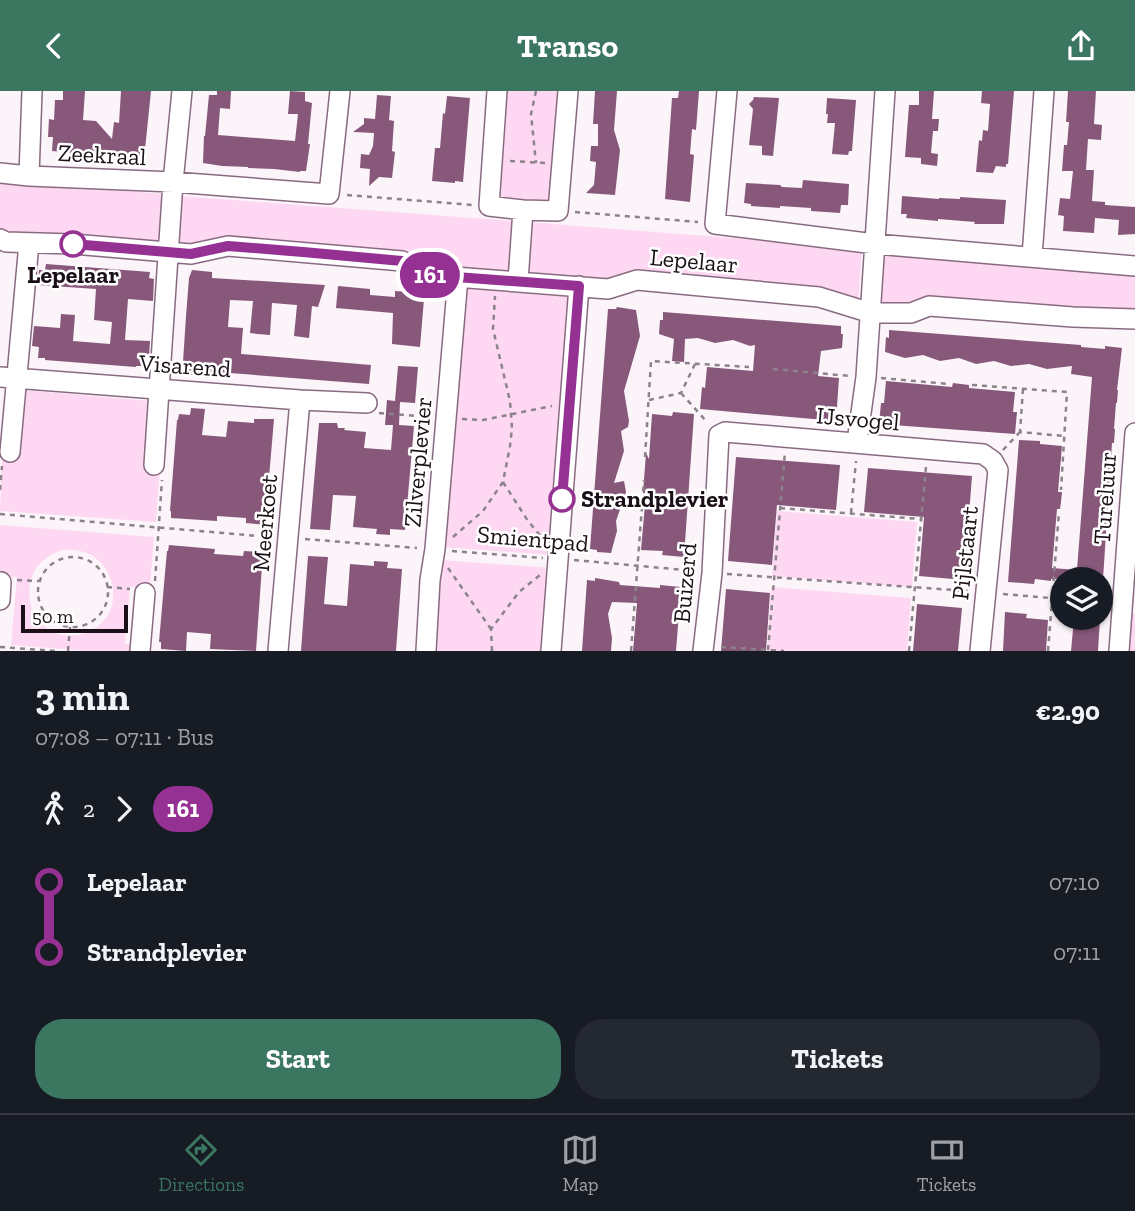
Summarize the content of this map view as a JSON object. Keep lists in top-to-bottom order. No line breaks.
{"streets":{"street":["Zeekraal","Lepelaar","Visarend","IJsvogel","Zilverplevier","Tureluur","Meerkoet","Pijlstaart","Buizerd"],"path":["Smientpad"]},"crossings":[["Zeekraal","Lepelaar"],["Zeekraal","Visarend"],["Lepelaar","Zilverplevier"],["Visarend","Meerkoet"],["IJsvogel","Pijlstaart"],["IJsvogel","Buizerd"],["Zilverplevier","Smientpad"],["Meerkoet","Smientpad"],["Smientpad","Pijlstaart"],["Smientpad","Buizerd"]],"places":["Lepelaar","Strandplevier"],"lines":["bus line 161"],"scale_bar":"50 m","page":{"header":"Transo","on_map":"161","scale":"50 m","heading":["3 min","07:08 – 07:11 · Bus","€2.90"],"legs":["2","161"],"list":[{"name":"Lepelaar","value":"07:10"},{"name":"Strandplevier","value":"07:11"}],"buttons":["Start","Tickets"],"tabs":["Directions","Map","Tickets"]}}
